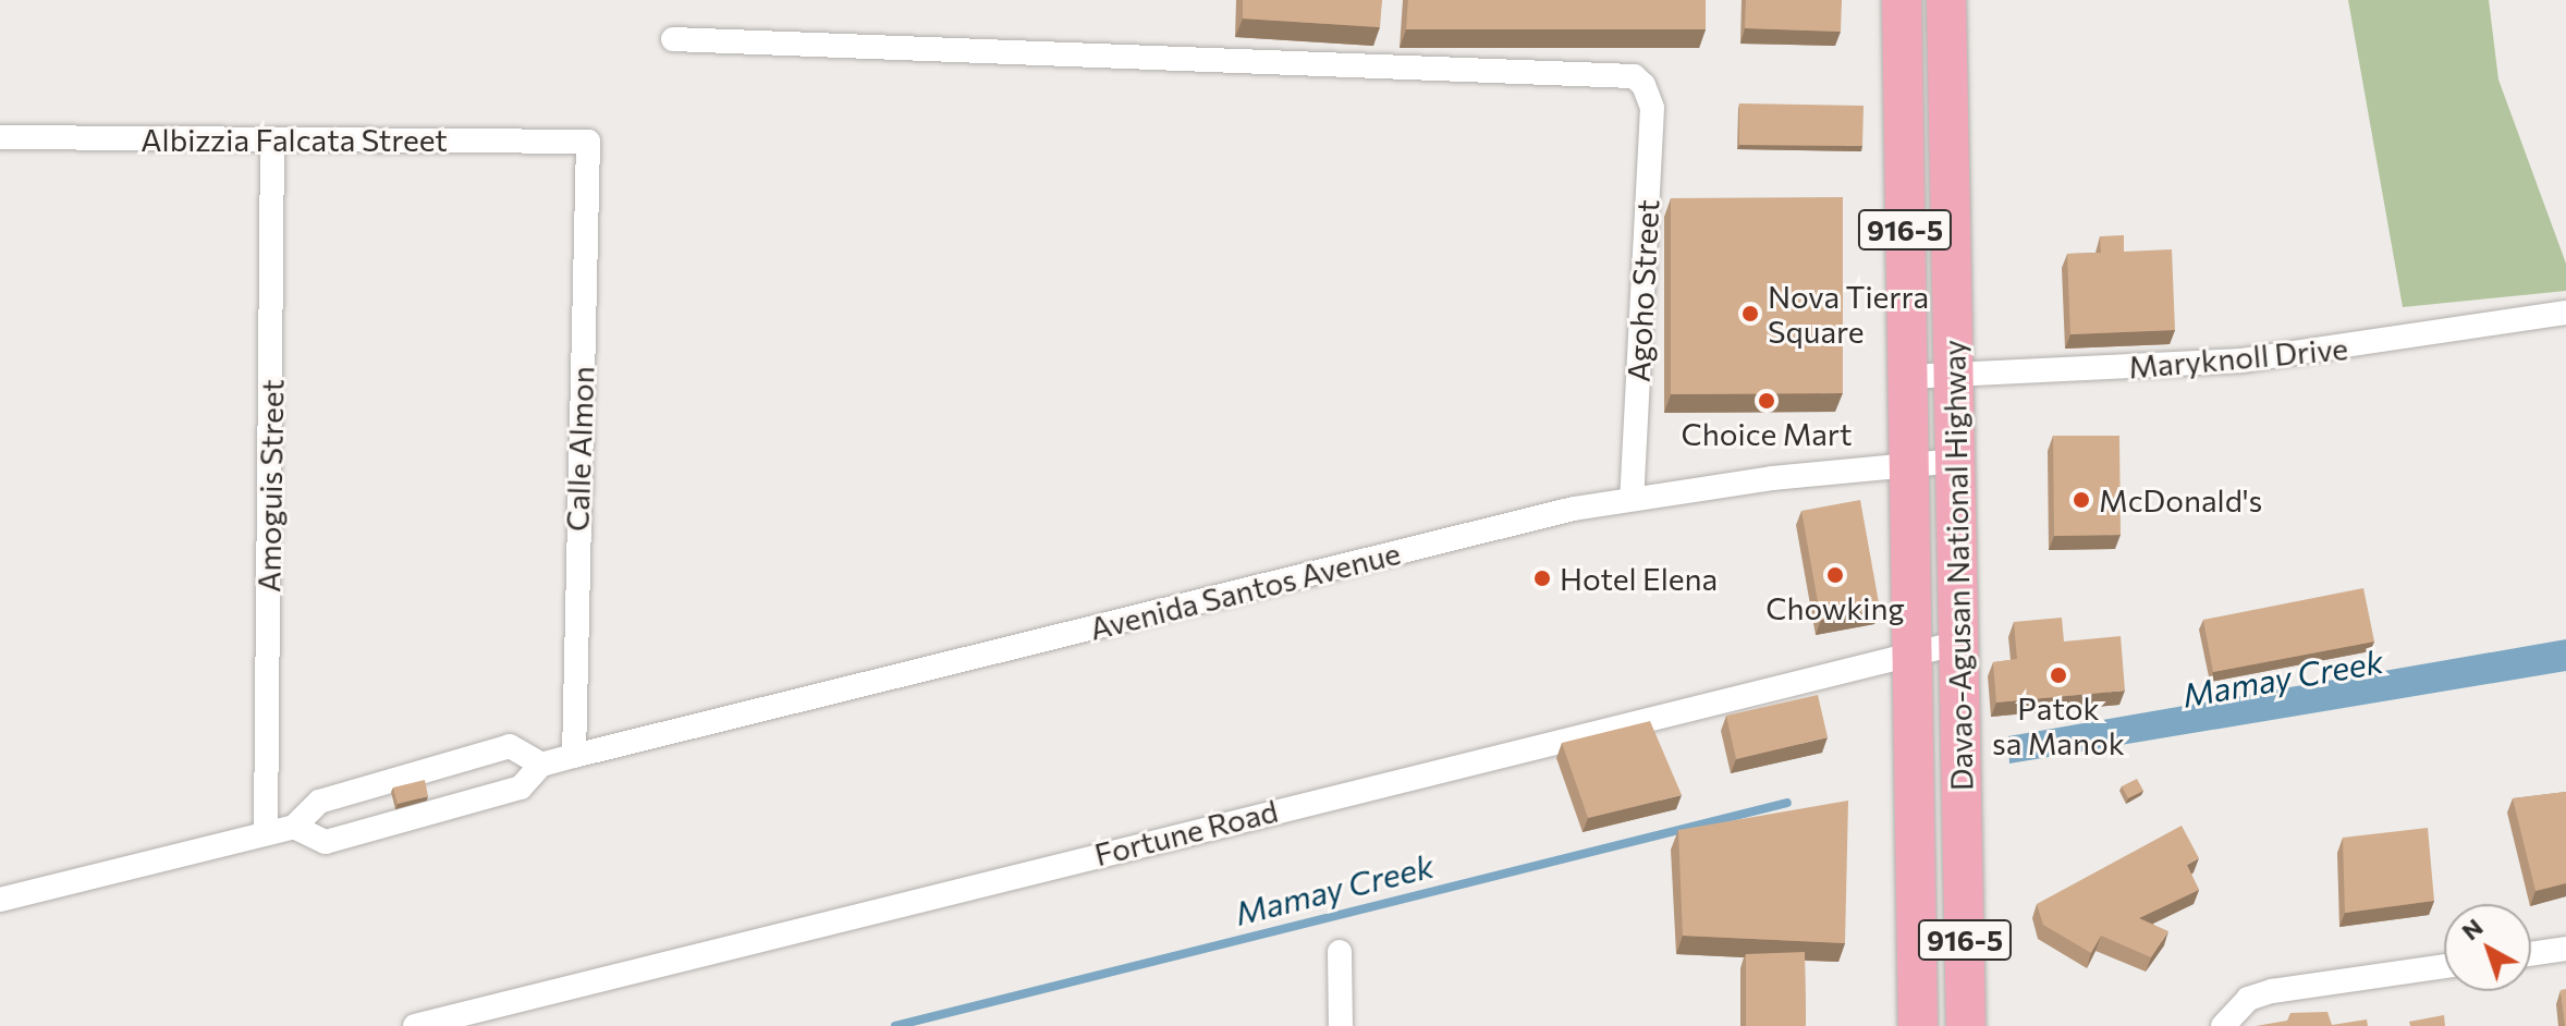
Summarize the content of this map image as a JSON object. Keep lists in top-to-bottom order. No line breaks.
{"streets":{"main road":["916-5","Davao-Agusan National Highway"],"street":["Albizzia Falcata Street","Agoho Street","Maryknoll Drive","Calle Almon","Amoguis Street","Avenida Santos Avenue","Fortune Road"]},"crossings":[["Albizzia Falcata Street","Calle Almon"],["Albizzia Falcata Street","Amoguis Street"],["Agoho Street","Avenida Santos Avenue"],["Maryknoll Drive","Davao-Agusan National Highway"],["Calle Almon","Avenida Santos Avenue"],["Amoguis Street","Avenida Santos Avenue"],["Davao-Agusan National Highway","Avenida Santos Avenue"],["Davao-Agusan National Highway","Fortune Road"]],"water":["Mamay Creek"],"places":["Nova Tierra Square","Choice Mart","McDonald's","Chowking","Hotel Elena","Patok sa Manok"],"north":"top left"}
